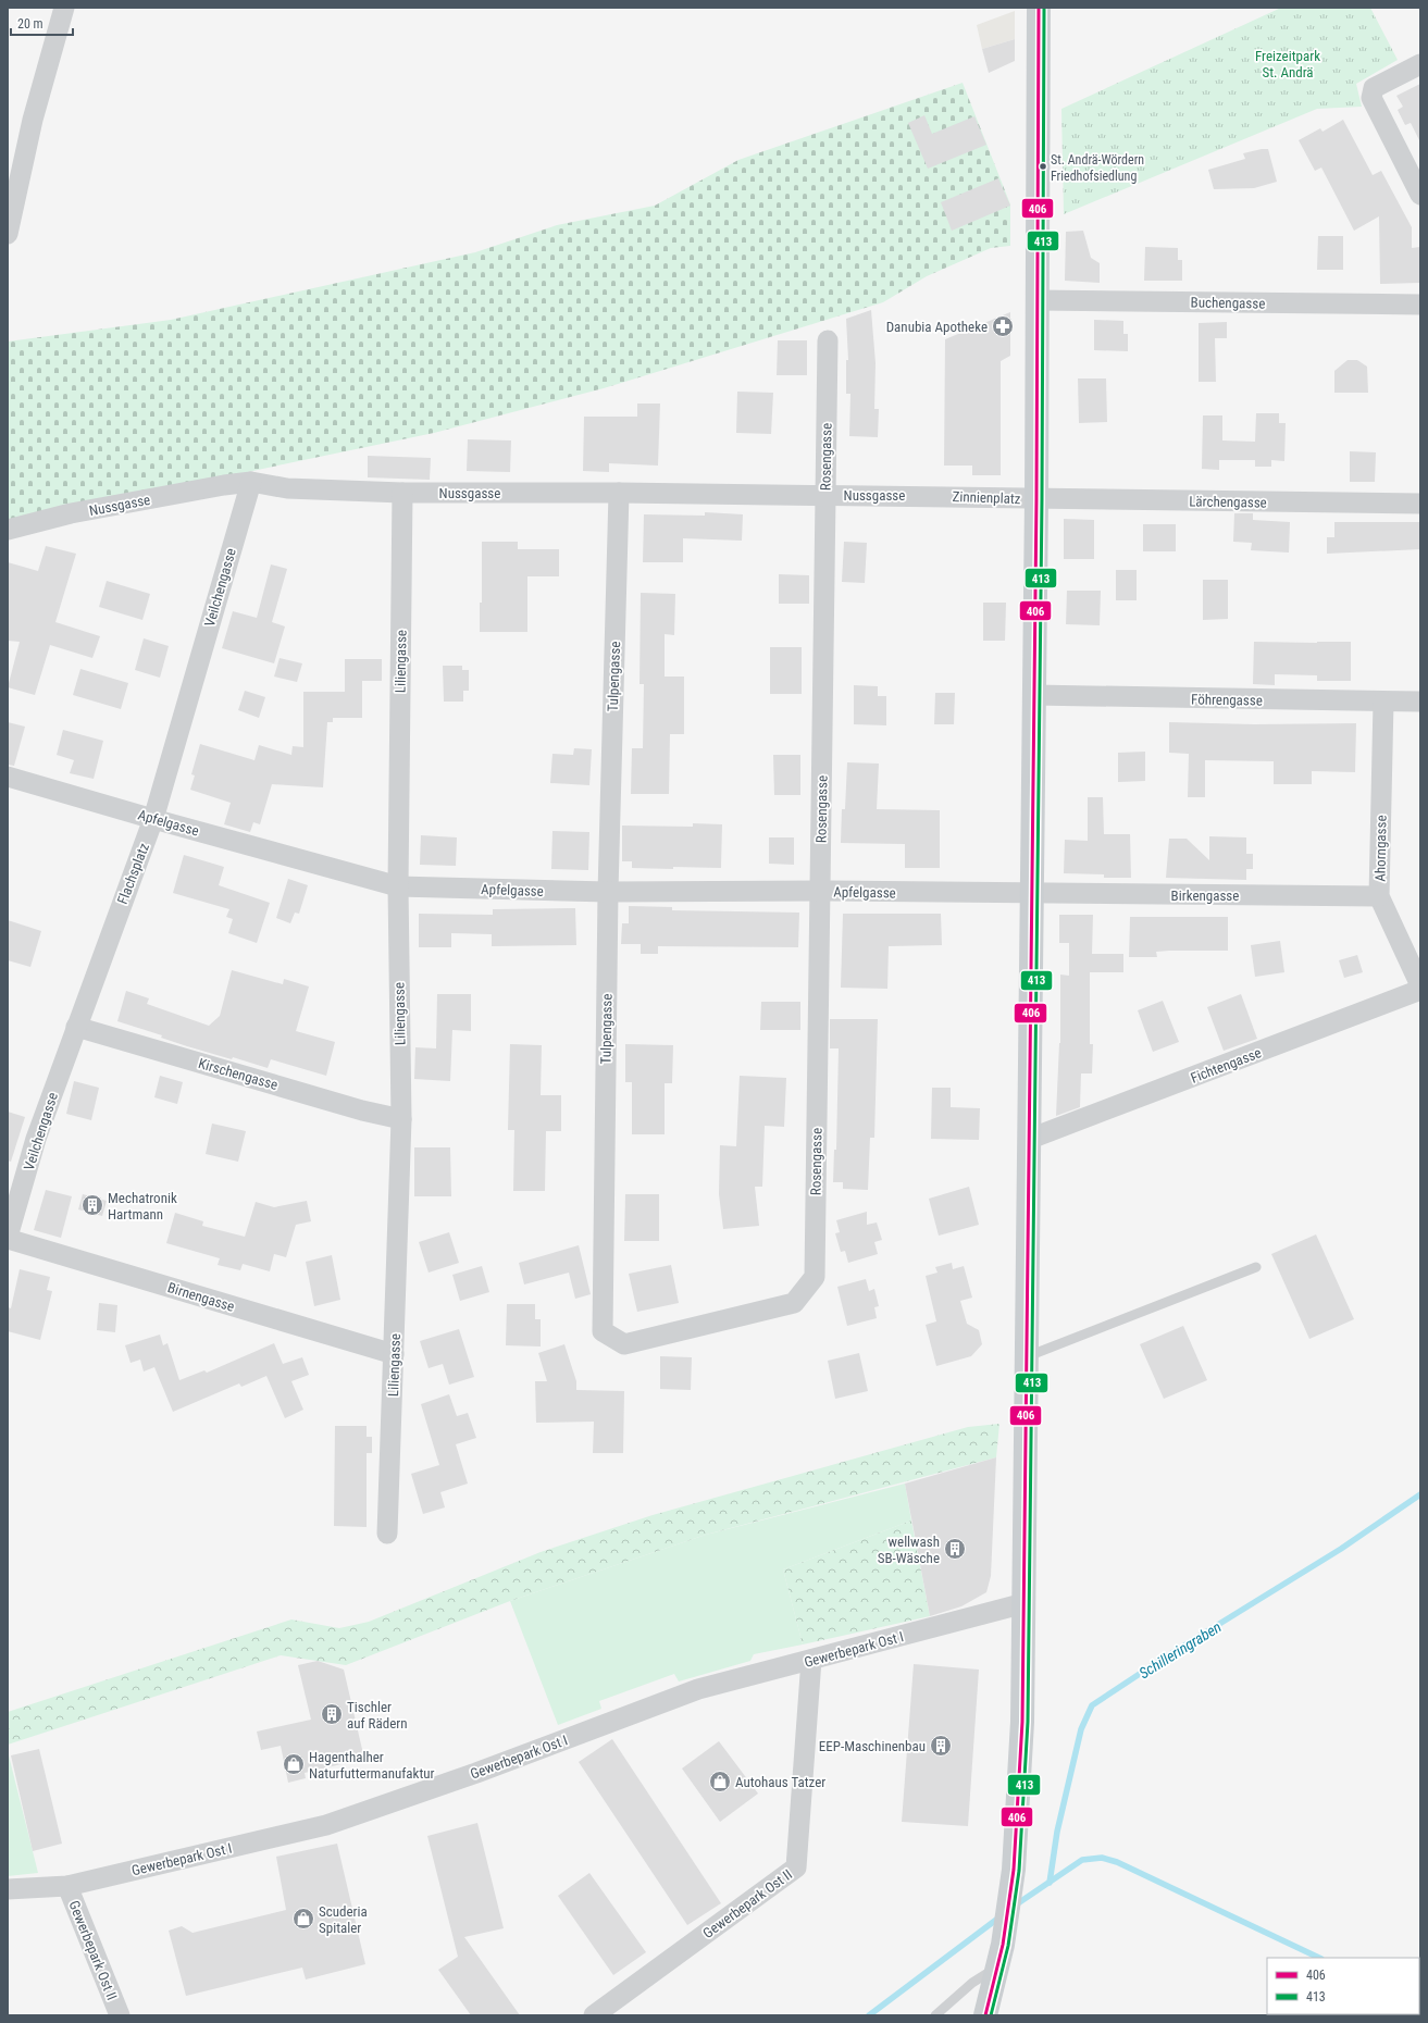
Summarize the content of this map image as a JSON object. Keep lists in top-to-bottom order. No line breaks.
{"streets":{"street":["Buchengasse","Rosengasse","Nussgasse","Zinnienplatz","Lärchengasse","Veilchengasse","Liliengasse","Tulpengasse","Föhrengasse","Apfelgasse","Ahorngasse","Flachsplatz","Birkengasse","Fichtengasse","Kirschengasse","Birnengasse","Gewerbepark Ost I","Gewerbepark Ost II"]},"crossings":[["Rosengasse","Nussgasse"],["Rosengasse","Tulpengasse"],["Rosengasse","Apfelgasse"],["Nussgasse","Zinnienplatz"],["Nussgasse","Veilchengasse"],["Nussgasse","Liliengasse"],["Nussgasse","Tulpengasse"],["Zinnienplatz","Lärchengasse"],["Veilchengasse","Flachsplatz"],["Veilchengasse","Kirschengasse"],["Veilchengasse","Birnengasse"],["Liliengasse","Apfelgasse"],["Liliengasse","Kirschengasse"],["Liliengasse","Birnengasse"],["Tulpengasse","Apfelgasse"],["Föhrengasse","Ahorngasse"],["Apfelgasse","Flachsplatz"],["Apfelgasse","Birkengasse"],["Ahorngasse","Birkengasse"],["Flachsplatz","Kirschengasse"],["Gewerbepark Ost I","Gewerbepark Ost II"]],"water":["Schilleringraben"],"parks":["Freizeitpark St. Andrä"],"places":{"other":["St. Andrä-Wördern Friedhofsiedlung"],"pharmacy":["Danubia Apotheke"],"building":["Mechatronik Hartmann","wellwash SB-Wäsche","Tischler auf Rädern","EEP-Maschinenbau"],"shop":["Hagenthalher Naturfuttermanufaktur","Autohaus Tatzer","Scuderia Spitaler"]},"lines":["transit line 406","transit line 413"],"legend":["406","413"],"scale_bar":"20 m"}
